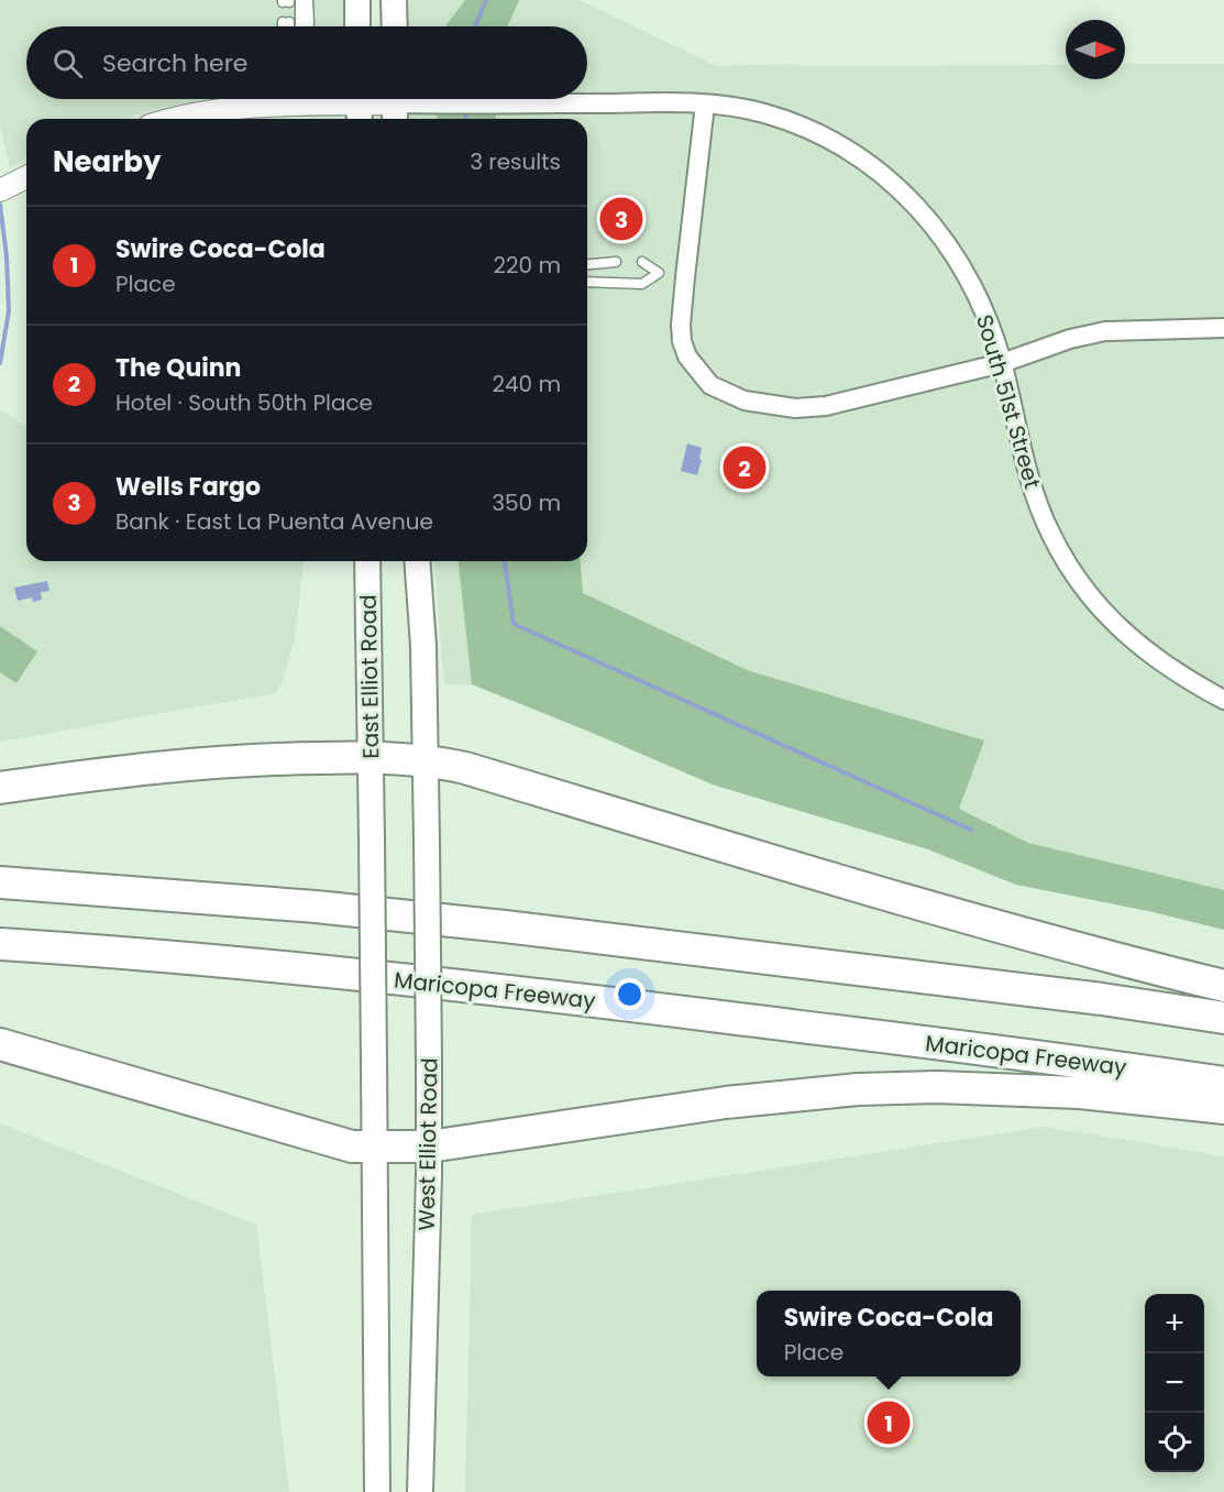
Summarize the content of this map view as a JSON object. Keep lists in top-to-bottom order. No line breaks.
{"streets":{"highway":["Maricopa Freeway"],"main road":["East Elliot Road","West Elliot Road"],"street":["South 51st Street"]},"north":"right","page":{"search":"Search here","heading":["Nearby","3 results"],"pins":["3","2","1"],"list":[{"mark":"1","name":"Swire Coca-Cola","note":"Place","value":"220 m"},{"mark":"2","name":"The Quinn","note":"Hotel · South 50th Place","value":"240 m"},{"mark":"3","name":"Wells Fargo","note":"Bank · East La Puenta Avenue","value":"350 m"}],"popup":["Swire Coca-Cola","Place"],"map_buttons":["+","−"]}}
